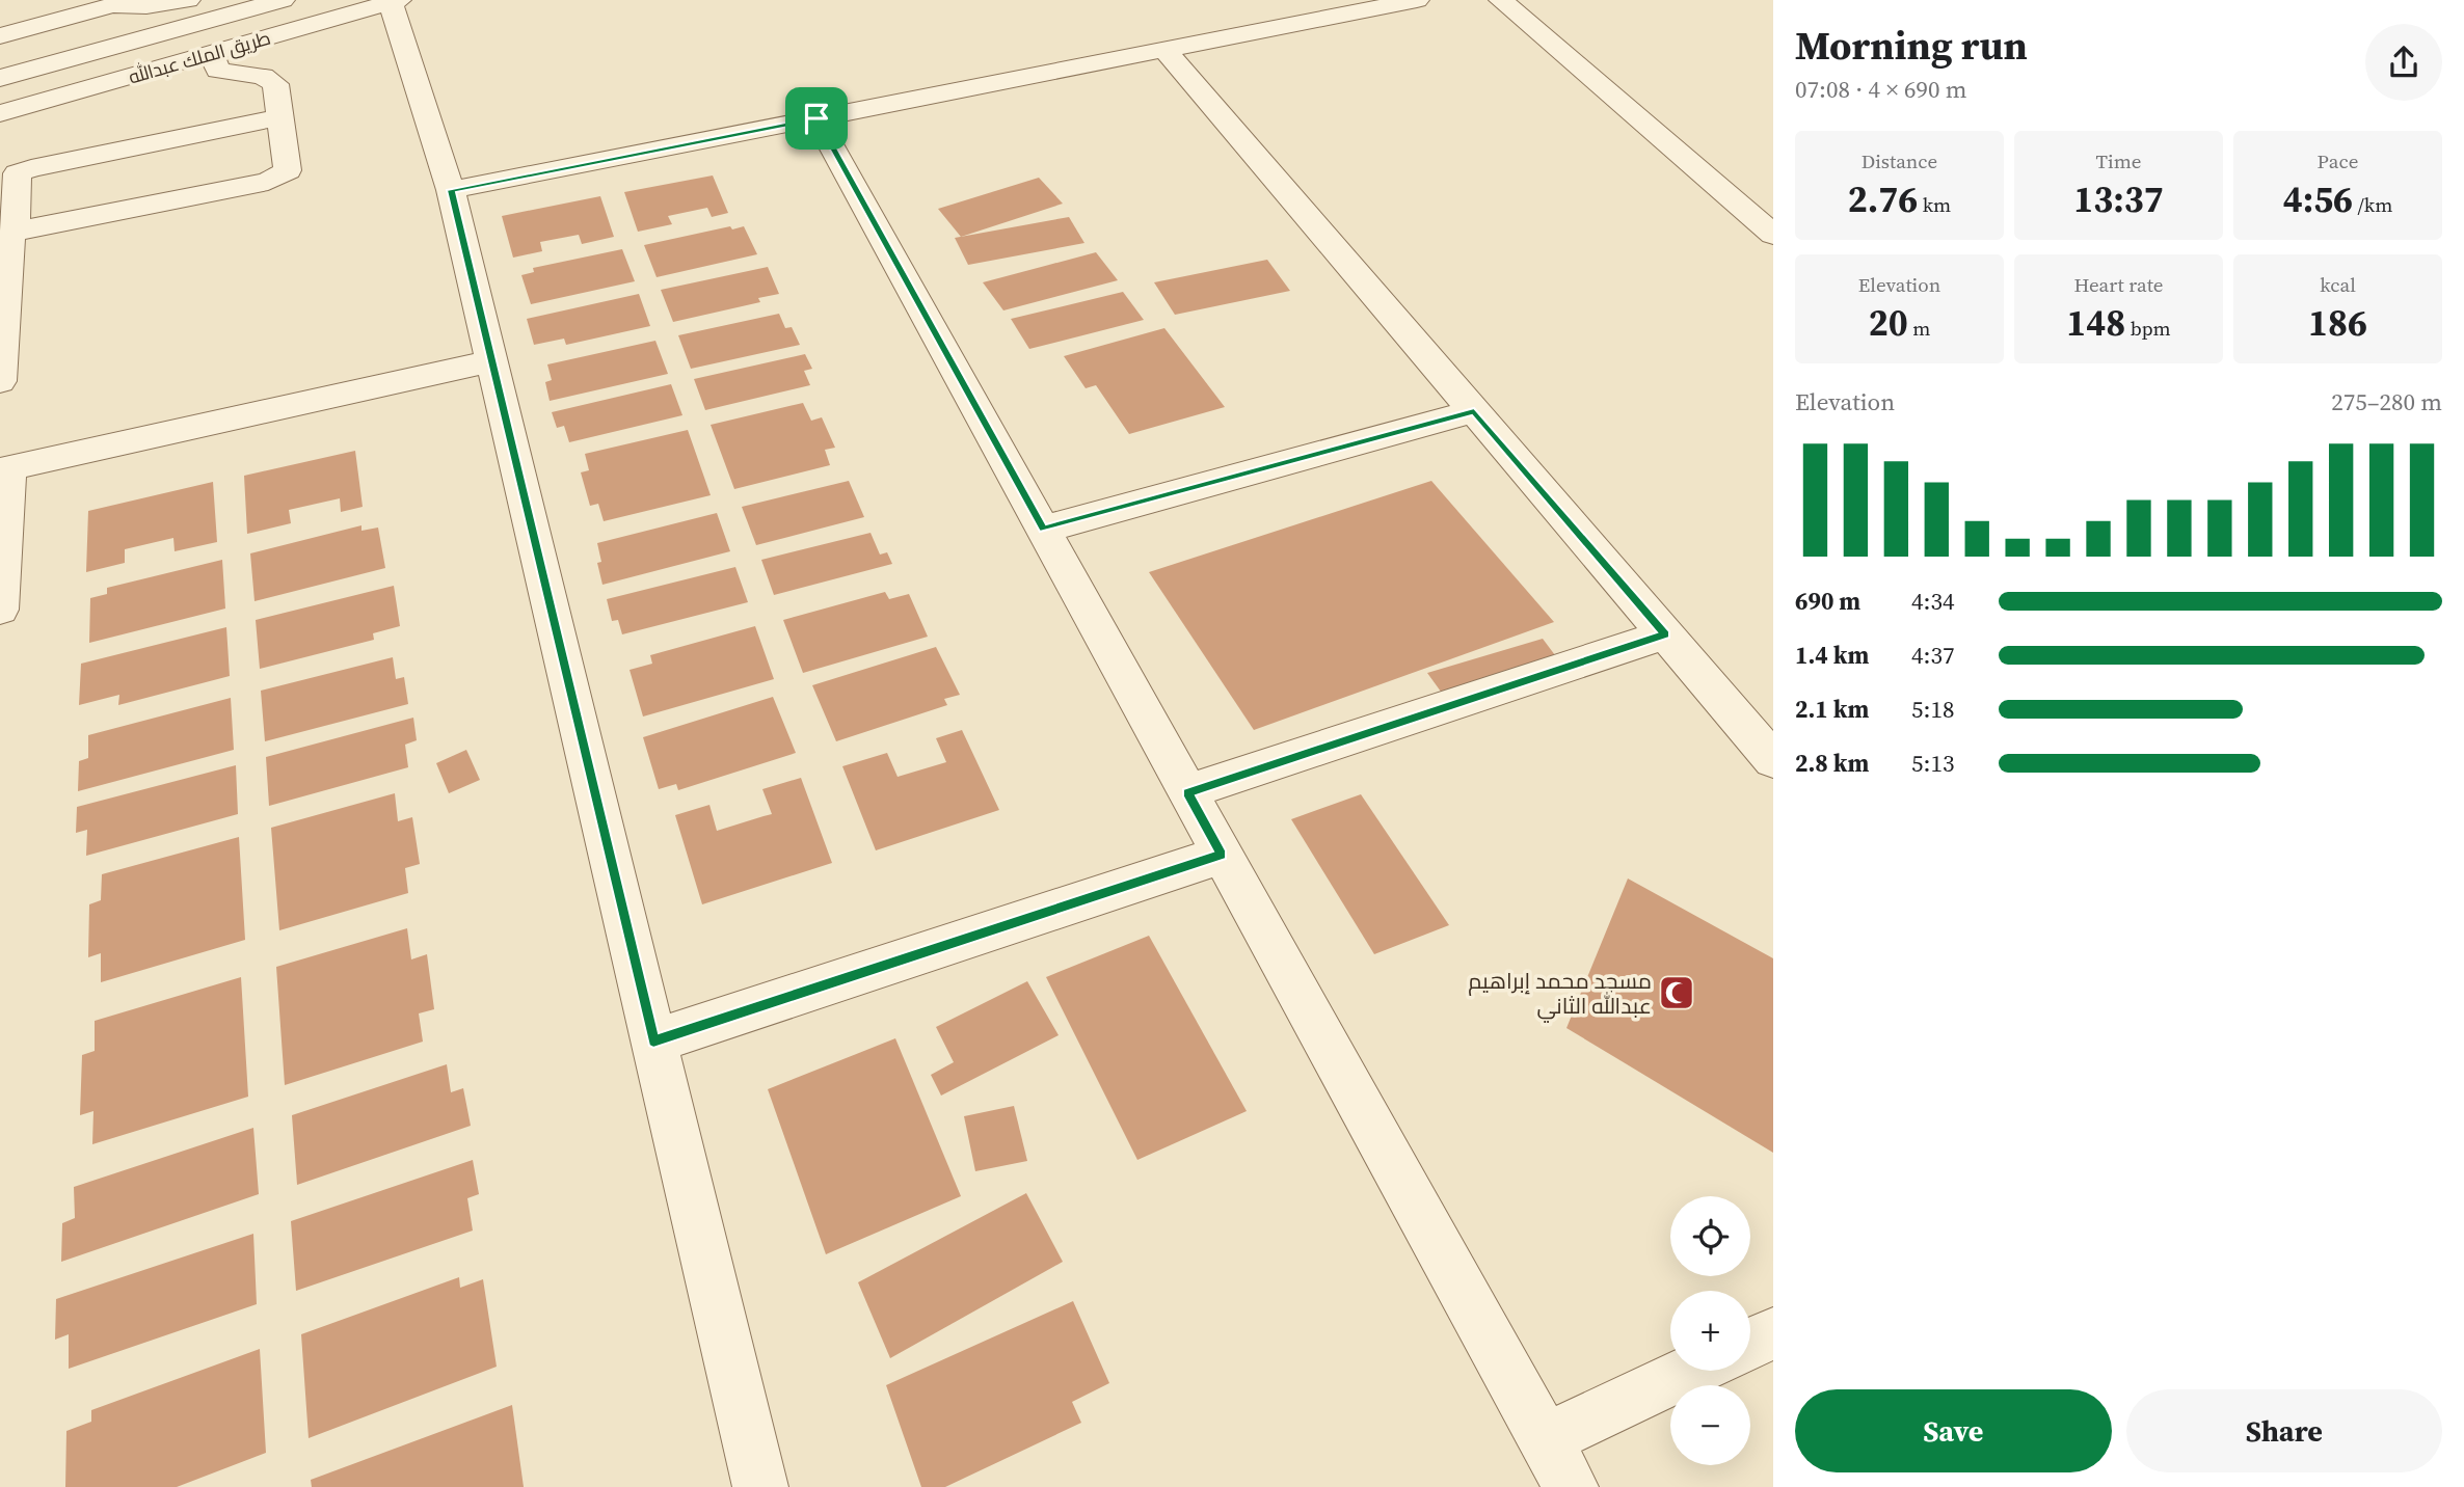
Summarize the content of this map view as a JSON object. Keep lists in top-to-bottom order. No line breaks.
{"streets":{"street":["طريق الملك عبدالله"]},"places":{"mosque":["مسجد محمد إبراهيم عبدالله الثاني"]},"page":{"heading":["Morning run","07:08 · 4 × 690 m"],"stats":[["Distance","2.76 km"],["Time","13:37"],["Pace","4:56 /km"],["Elevation","20 m"],["Heart rate","148 bpm"],["kcal","186"]],"chart":["Elevation","275–280 m"],"list":[{"name":"690 m","note":"4:34"},{"name":"1.4 km","note":"4:37"},{"name":"2.1 km","note":"5:18"},{"name":"2.8 km","note":"5:13"}],"map_buttons":["+","−"],"buttons":["Save","Share"]}}
